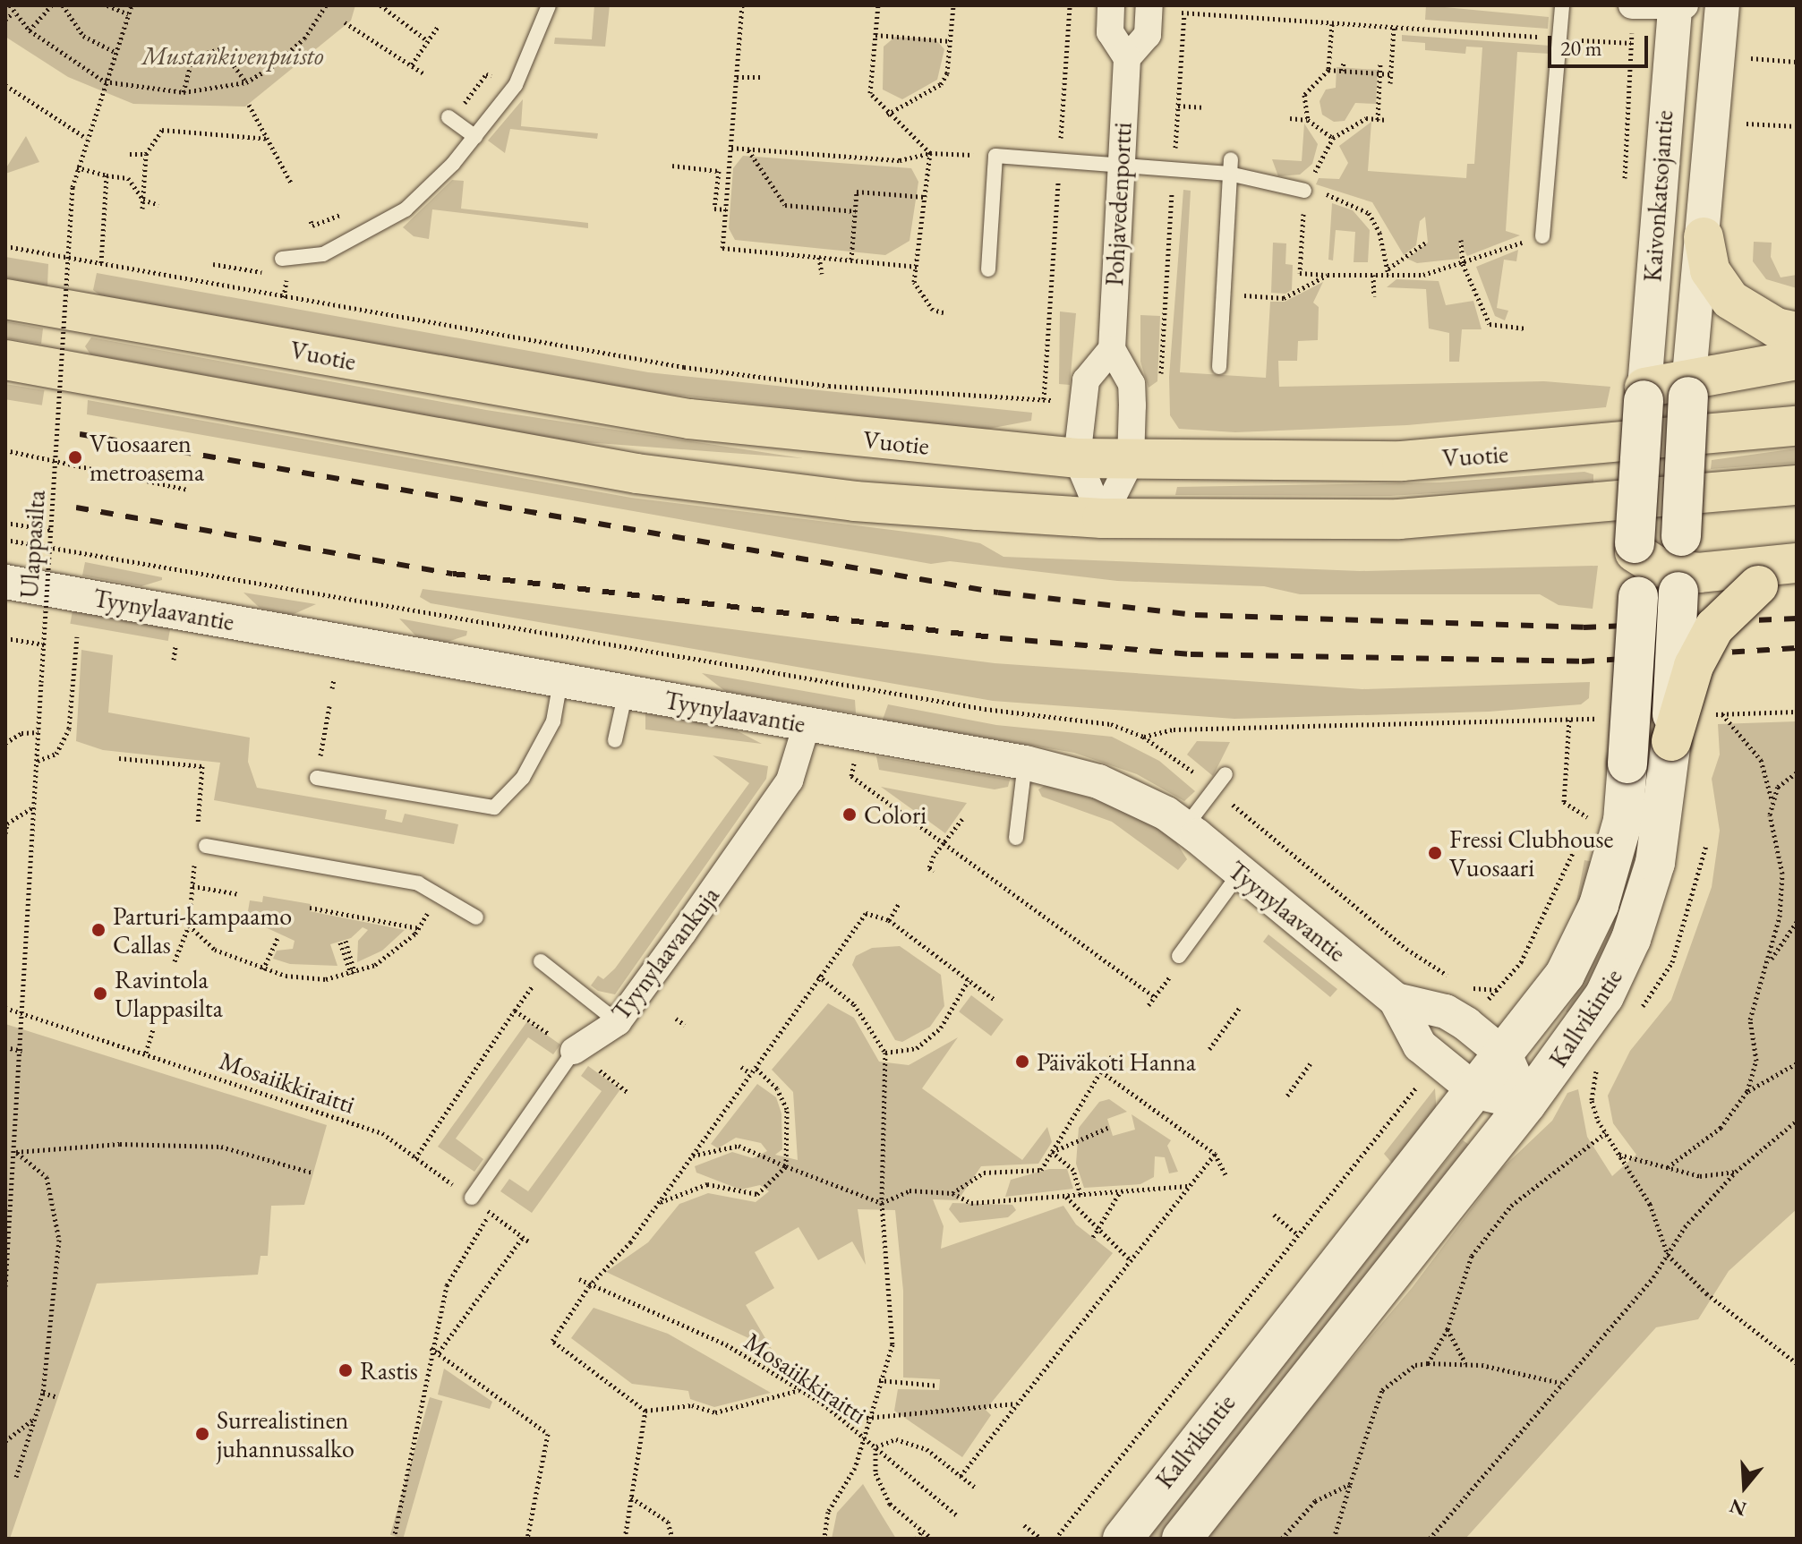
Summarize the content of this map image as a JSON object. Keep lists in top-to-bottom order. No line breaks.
{"streets":{"main road":["Vuotie","Kallvikintie"],"street":["Kaivonkatsojantie","Pohjavedenportti","Tyynylaavantie","Tyynylaavankuja"],"path":["Ulappasilta","Mosaiikkiraitti"]},"crossings":[["Kaivonkatsojantie","Kallvikintie"],["Ulappasilta","Mosaiikkiraitti"],["Tyynylaavantie","Tyynylaavankuja"],["Tyynylaavantie","Kallvikintie"],["Tyynylaavankuja","Mosaiikkiraitti"]],"parks":["Mustankivenpuisto"],"places":["Vuosaaren metroasema","Colori","Fressi Clubhouse Vuosaari","Parturi-kampaamo Callas","Ravintola Ulappasilta","Päiväkoti Hanna","Rastis","Surrealistinen juhannussalko"],"scale_bar":"20 m","north":"bottom"}
